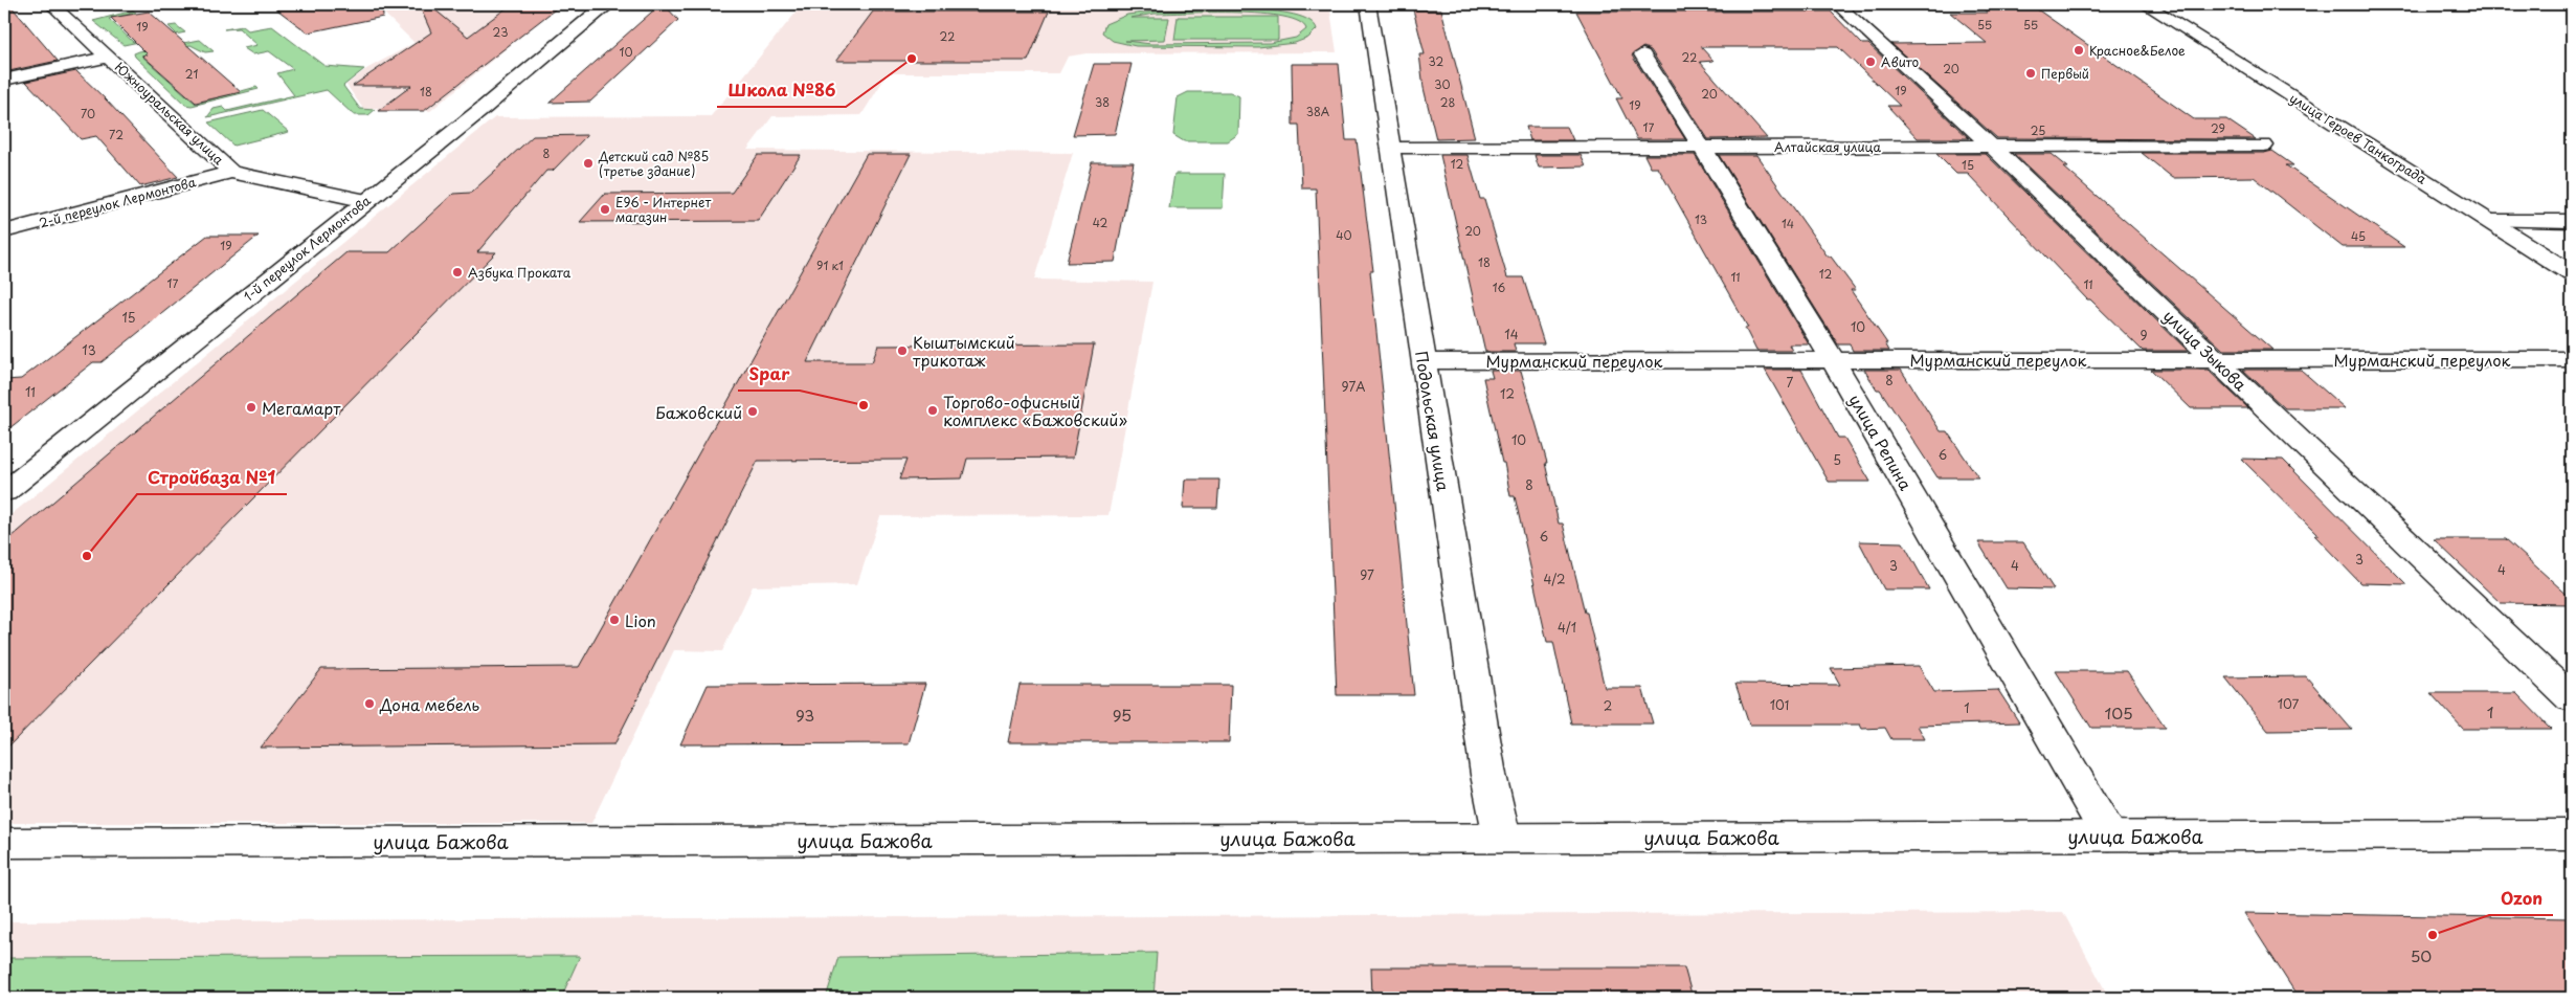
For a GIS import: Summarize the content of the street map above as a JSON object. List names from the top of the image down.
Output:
{
  "streets": {
    "street": [
      "Южноуральская улица",
      "улица Героев Танкограда",
      "Алтайская улица",
      "2-й переулок Лермонтова",
      "1-й переулок Лермонтова",
      "улица Зыкова",
      "Мурманский переулок",
      "Подольская улица",
      "улица Репина",
      "улица Бажова"
    ]
  },
  "crossings": [
    ["Южноуральская улица", "2-й переулок Лермонтова"],
    ["Южноуральская улица", "1-й переулок Лермонтова"],
    ["Алтайская улица", "улица Зыкова"],
    ["Алтайская улица", "Подольская улица"],
    ["Алтайская улица", "улица Репина"],
    ["улица Зыкова", "Мурманский переулок"],
    ["Мурманский переулок", "Подольская улица"],
    ["Мурманский переулок", "улица Репина"],
    ["Подольская улица", "улица Бажова"],
    ["улица Репина", "улица Бажова"]
  ],
  "places": [
    "Красное&Белое",
    "Школа №86",
    "Авито",
    "Первый",
    "Детский сад №85 (третье здание)",
    "Е96 - Интернет магазин",
    "Азбука Проката",
    "Кыштымский трикотаж",
    "Spar",
    "Мегамарт",
    "Торгово-офисный комплекс «Бажовский»",
    "Бажовский",
    "Стройбаза №1",
    "Lion",
    "Дона мебель",
    "Ozon"
  ],
  "house_numbers": [
    "55",
    "55",
    "19",
    "23",
    "22",
    "10",
    "22",
    "32",
    "20",
    "21",
    "30",
    "19",
    "18",
    "20",
    "38",
    "28",
    "19",
    "38А",
    "70",
    "17",
    "29",
    "25",
    "72",
    "8",
    "12",
    "15",
    "13",
    "42",
    "14",
    "20",
    "40",
    "45",
    "19",
    "18",
    "91 к1",
    "12",
    "11",
    "17",
    "11",
    "16",
    "15",
    "10",
    "14",
    "9",
    "13",
    "8",
    "7",
    "97А",
    "11",
    "12",
    "10",
    "6",
    "5",
    "8",
    "6",
    "3",
    "3",
    "4",
    "4",
    "97",
    "4/2",
    "4/1",
    "107",
    "101",
    "2",
    "1",
    "1",
    "105",
    "93",
    "95",
    "50"
  ]
}
